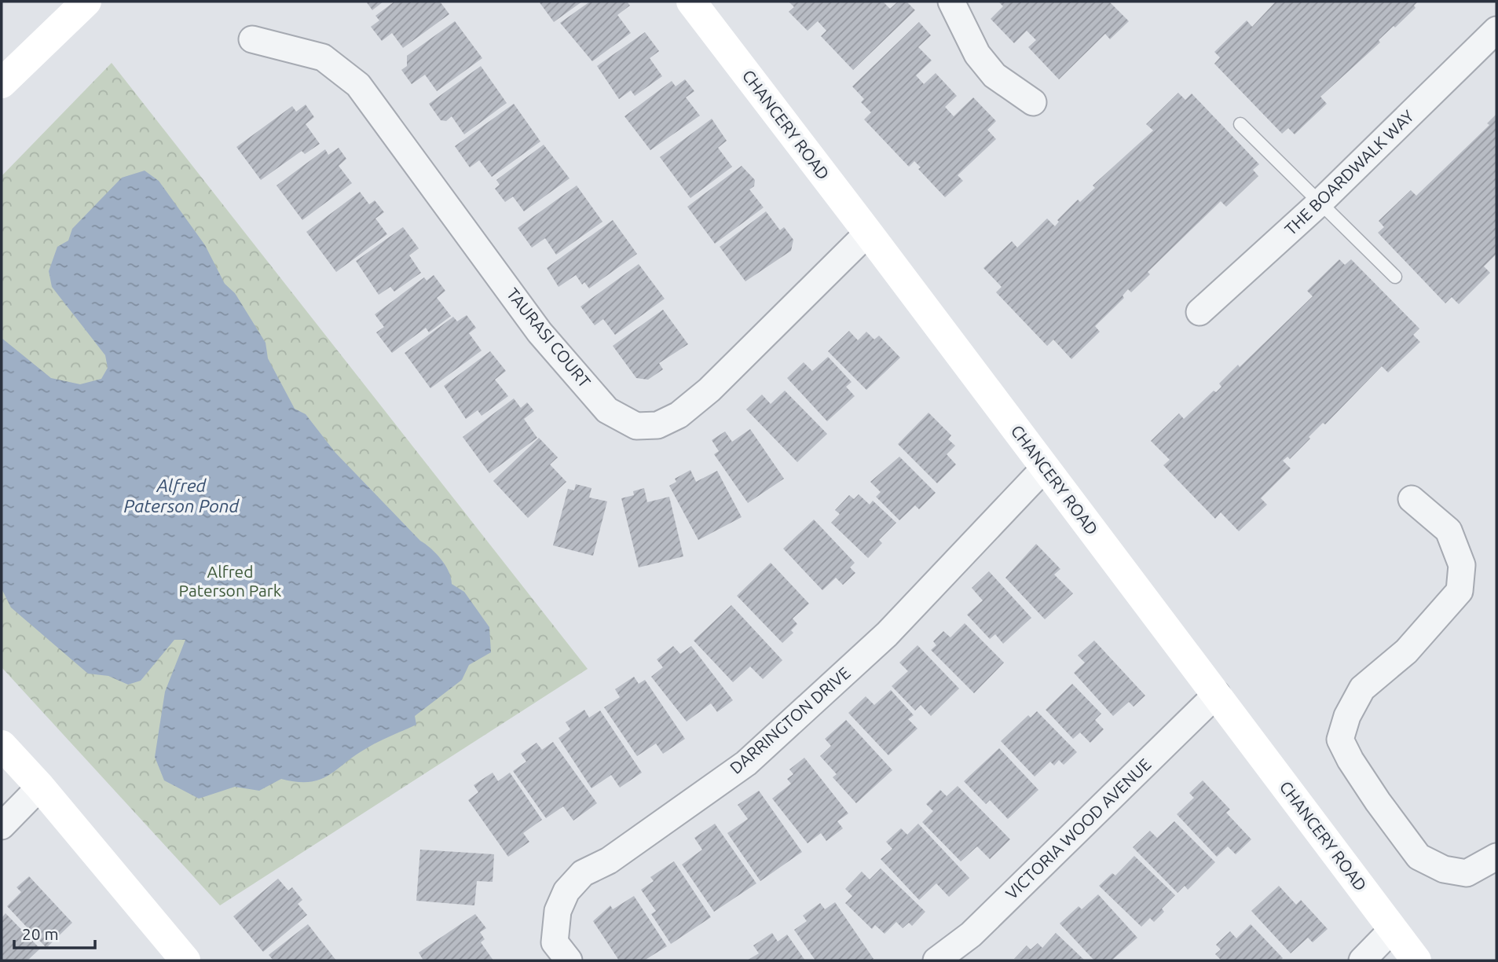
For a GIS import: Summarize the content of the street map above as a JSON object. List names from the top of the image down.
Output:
{
  "streets": {
    "street": [
      "CHANCERY ROAD",
      "THE BOARDWALK WAY",
      "TAURASI COURT",
      "DARRINGTON DRIVE",
      "VICTORIA WOOD AVENUE"
    ]
  },
  "crossings": [
    ["CHANCERY ROAD", "TAURASI COURT"],
    ["CHANCERY ROAD", "DARRINGTON DRIVE"],
    ["CHANCERY ROAD", "VICTORIA WOOD AVENUE"]
  ],
  "water": ["Alfred Paterson Pond"],
  "parks": ["Alfred Paterson Park"],
  "scale_bar": "20 m"
}
